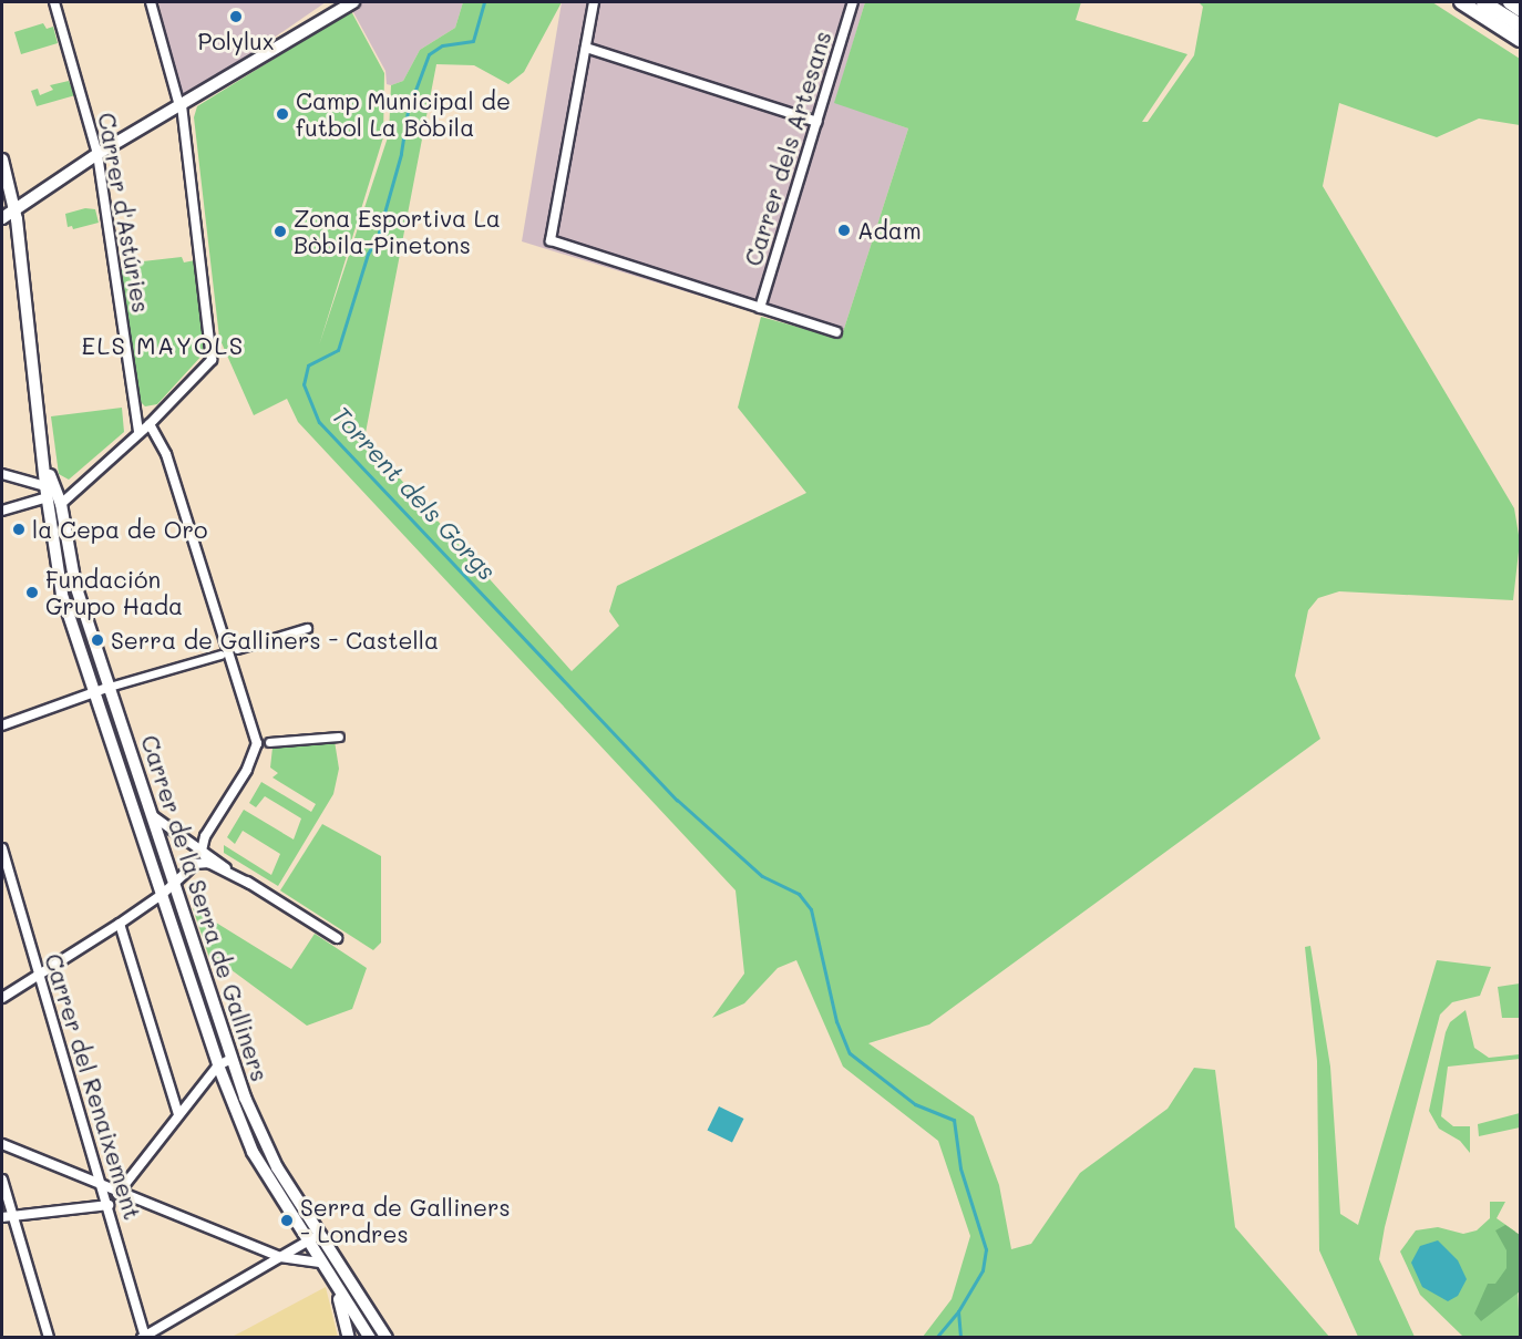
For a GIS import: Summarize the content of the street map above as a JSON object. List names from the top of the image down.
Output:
{
  "streets": {
    "street": [
      "Carrer dels Artesans",
      "Carrer d'Astúries",
      "Carrer de la Serra de Galliners",
      "Carrer del Renaixement"
    ]
  },
  "districts": ["ELS MAYOLS"],
  "water": ["Torrent dels Gorgs"],
  "places": [
    "Polylux",
    "Camp Municipal de futbol La Bòbila",
    "Adam",
    "Zona Esportiva La Bòbila-Pinetons",
    "la Cepa de Oro",
    "Fundación Grupo Hada",
    "Serra de Galliners - Castella",
    "Serra de Galliners - Londres"
  ]
}
